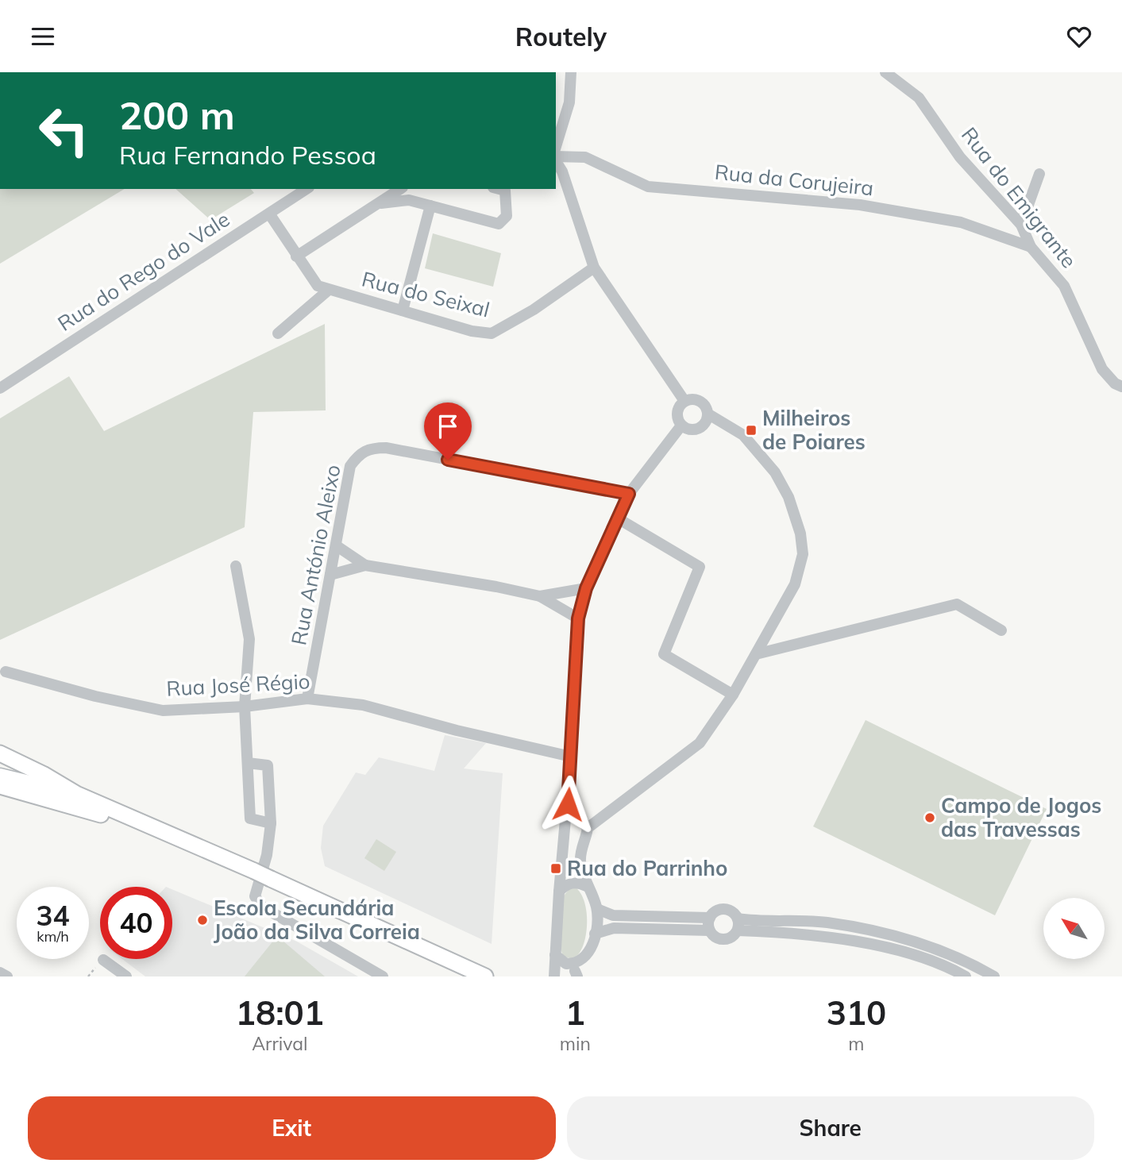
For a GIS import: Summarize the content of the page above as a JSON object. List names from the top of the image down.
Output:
{
  "streets": {
    "street": [
      "Rua da Corujeira",
      "Rua do Emigrante",
      "Rua do Rego do Vale",
      "Rua do Seixal",
      "Rua António Aleixo",
      "Rua José Régio"
    ]
  },
  "crossings": [
    ["Rua da Corujeira", "Rua do Emigrante"],
    ["Rua do Rego do Vale", "Rua do Seixal"],
    ["Rua António Aleixo", "Rua José Régio"]
  ],
  "places": {
    "transit": ["Milheiros de Poiares", "Rua do Parrinho"],
    "other": ["Campo de Jogos das Travessas", "Escola Secundária João da Silva Correia"]
  },
  "north": "top left",
  "page": {
    "header": "Routely",
    "turn": ["200 m", "Rua Fernando Pessoa"],
    "speed": "34 km/h",
    "limit": "40",
    "eta": [
      "18:01",
      "Arrival",
      "1",
      "min",
      "310",
      "m"
    ],
    "buttons": ["Exit", "Share"]
  }
}
